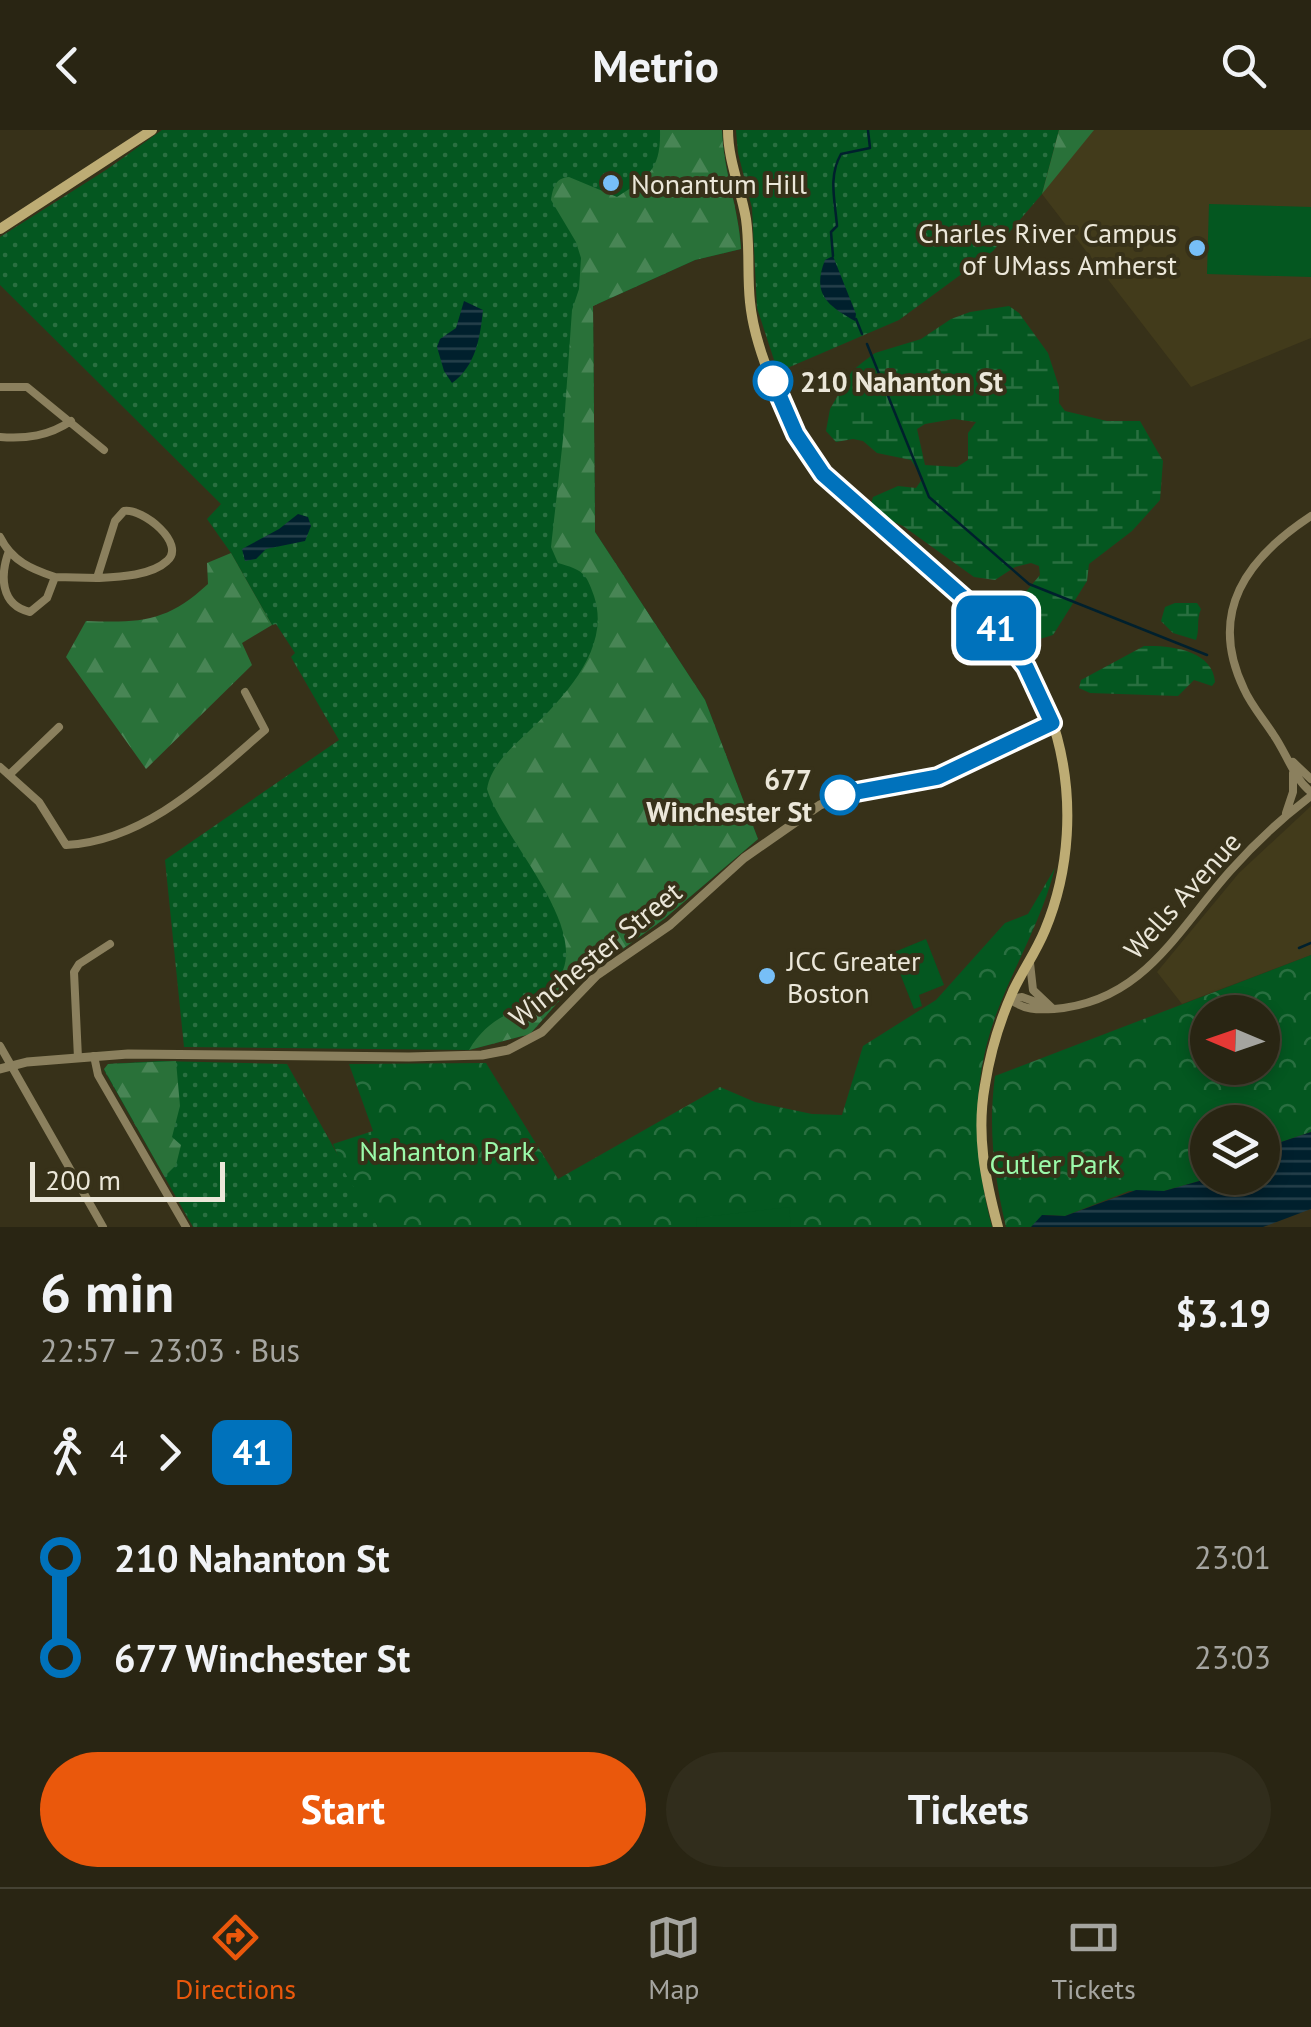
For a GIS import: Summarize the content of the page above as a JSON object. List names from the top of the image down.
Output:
{
  "streets": {
    "street": ["Wells Avenue", "Winchester Street"]
  },
  "parks": ["Nahanton Park", "Cutler Park"],
  "places": [
    "Nonantum Hill",
    "Charles River Campus of UMass Amherst",
    "210 Nahanton St",
    "677 Winchester St",
    "JCC Greater Boston"
  ],
  "lines": ["bus line 41"],
  "scale_bar": "200 m",
  "north": "left",
  "page": {
    "header": "Metrio",
    "on_map": "41",
    "scale": "200 m",
    "heading": ["6 min", "22:57 – 23:03 · Bus", "$3.19"],
    "legs": ["4", "41"],
    "list": [
      {
        "name": "210 Nahanton St",
        "value": "23:01"
      },
      {
        "name": "677 Winchester St",
        "value": "23:03"
      }
    ],
    "buttons": ["Start", "Tickets"],
    "tabs": ["Directions", "Map", "Tickets"]
  }
}
